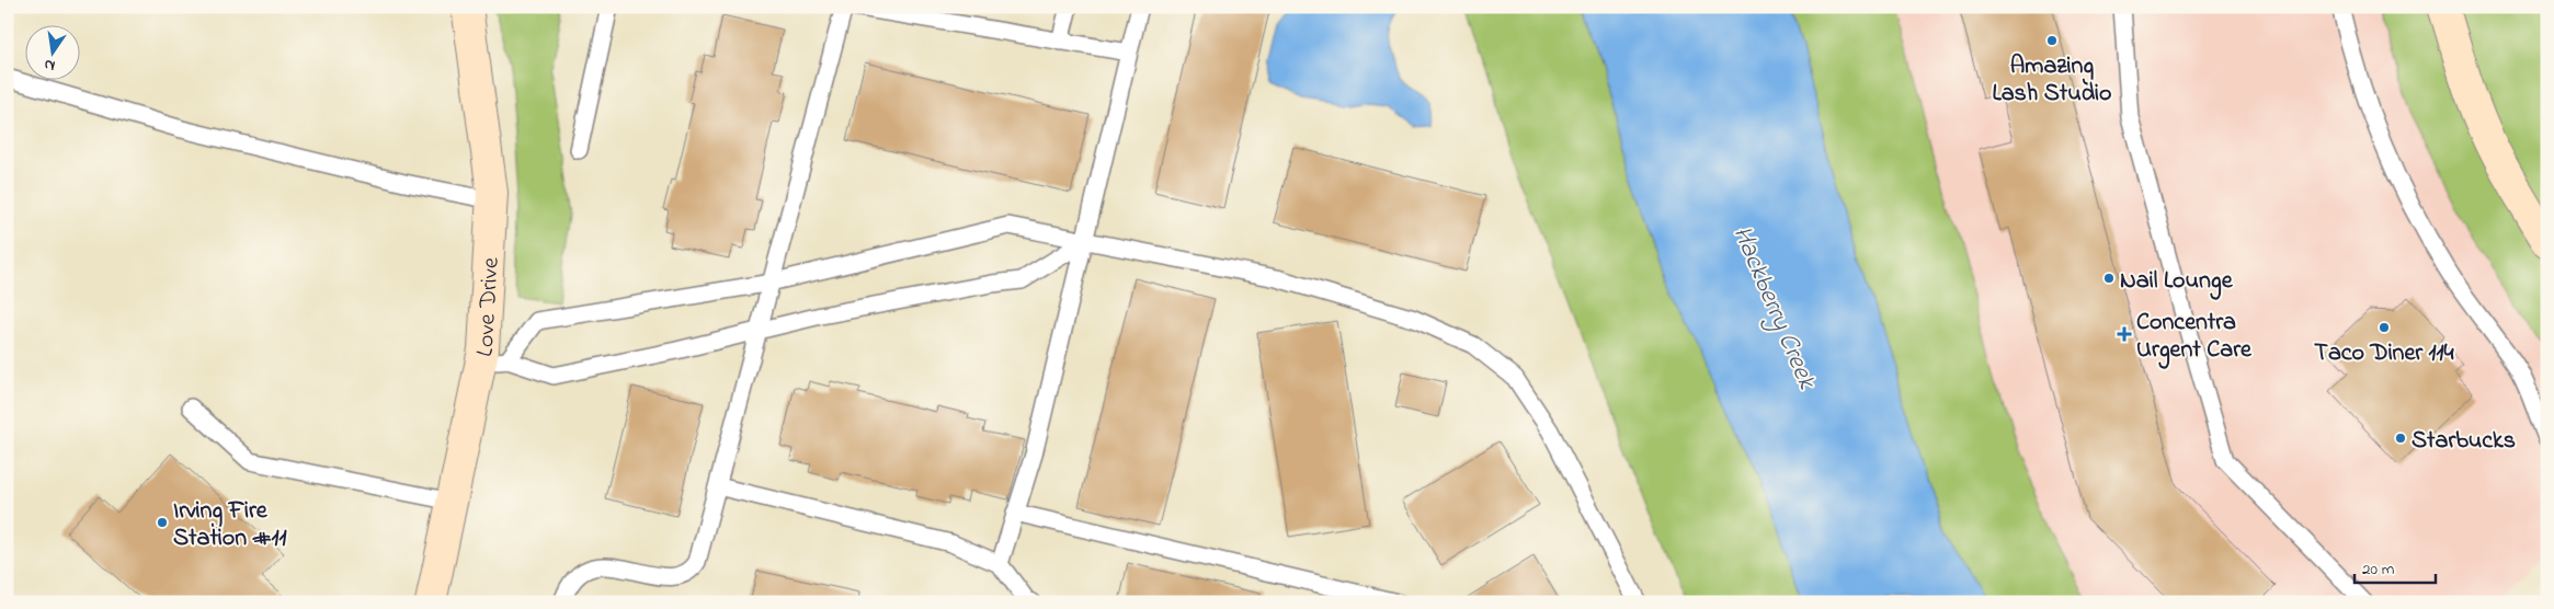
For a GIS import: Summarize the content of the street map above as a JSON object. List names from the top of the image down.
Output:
{
  "streets": {
    "street": ["Love Drive"]
  },
  "water": ["Hackberry Creek"],
  "places": {
    "other": [
      "Amazing Lash Studio",
      "Nail Lounge",
      "Taco Diner 114",
      "Starbucks",
      "Irving Fire Station #11"
    ],
    "health": ["Concentra Urgent Care"]
  },
  "scale_bar": "20 m",
  "north": "bottom"
}
